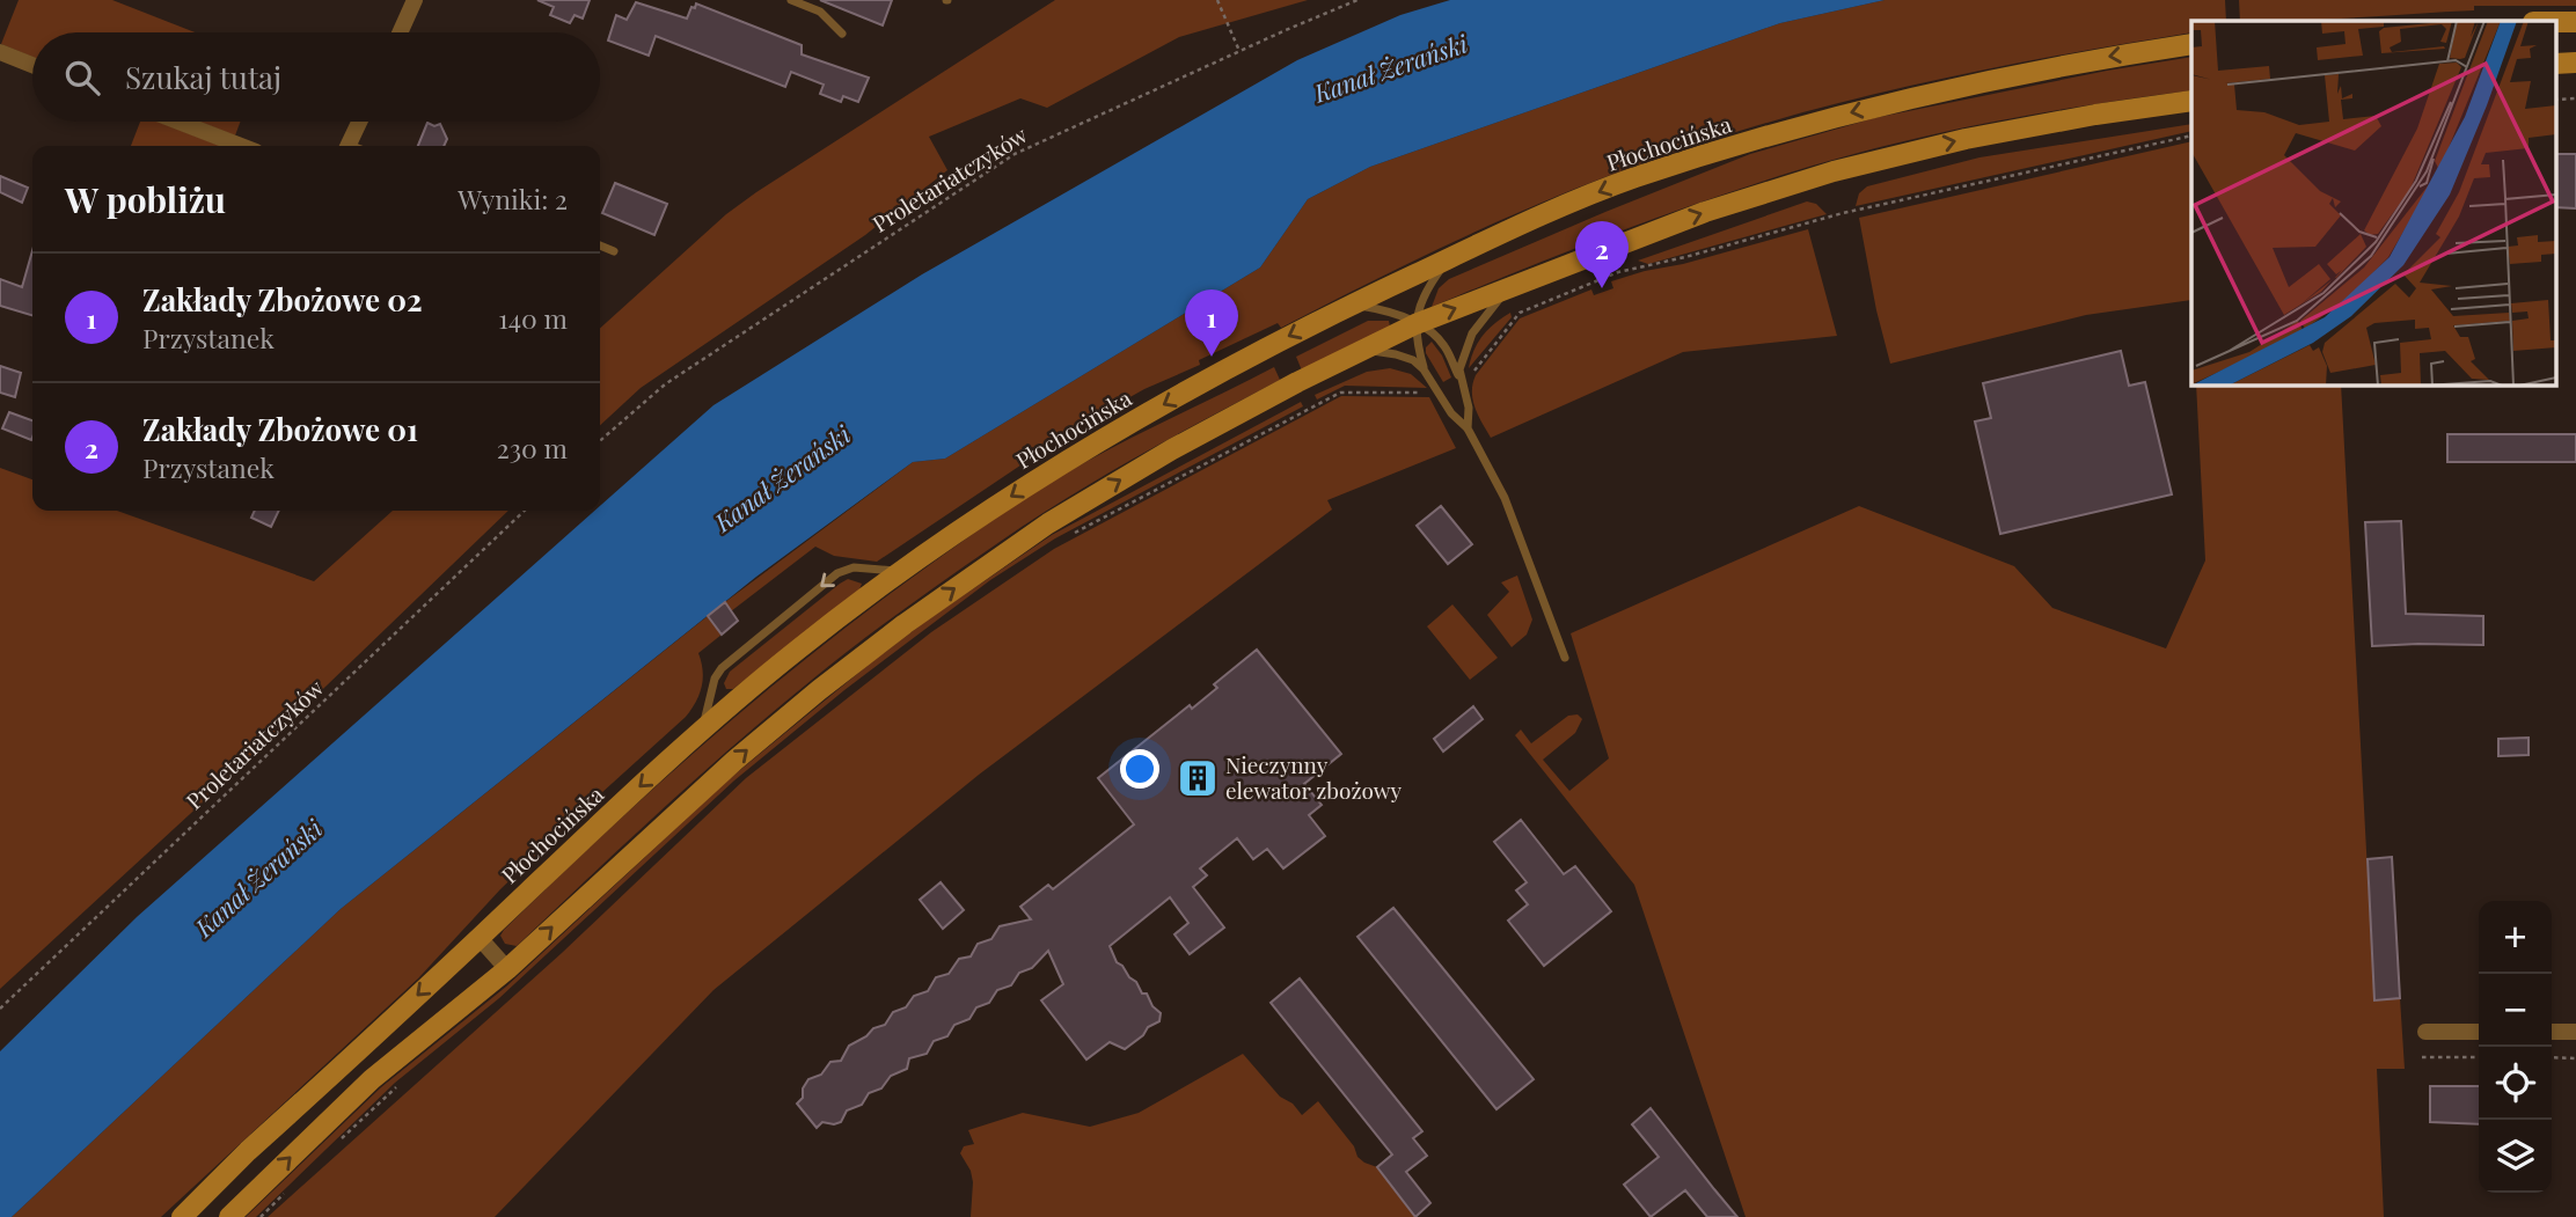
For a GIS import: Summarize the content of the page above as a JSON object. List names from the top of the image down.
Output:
{
  "streets": {
    "main road": ["Płochocińska"],
    "path": ["Proletariatczyków"]
  },
  "water": ["Kanał Żerański"],
  "places": {
    "building": ["Nieczynny elewator zbożowy"]
  },
  "page": {
    "search": "Szukaj tutaj",
    "heading": ["W pobliżu", "Wyniki: 2"],
    "pins": ["2", "1"],
    "list": [
      {
        "mark": "1",
        "name": "Zakłady Zbożowe 02",
        "note": "Przystanek",
        "value": "140 m"
      },
      {
        "mark": "2",
        "name": "Zakłady Zbożowe 01",
        "note": "Przystanek",
        "value": "230 m"
      }
    ],
    "map_buttons": ["+", "−"]
  }
}
